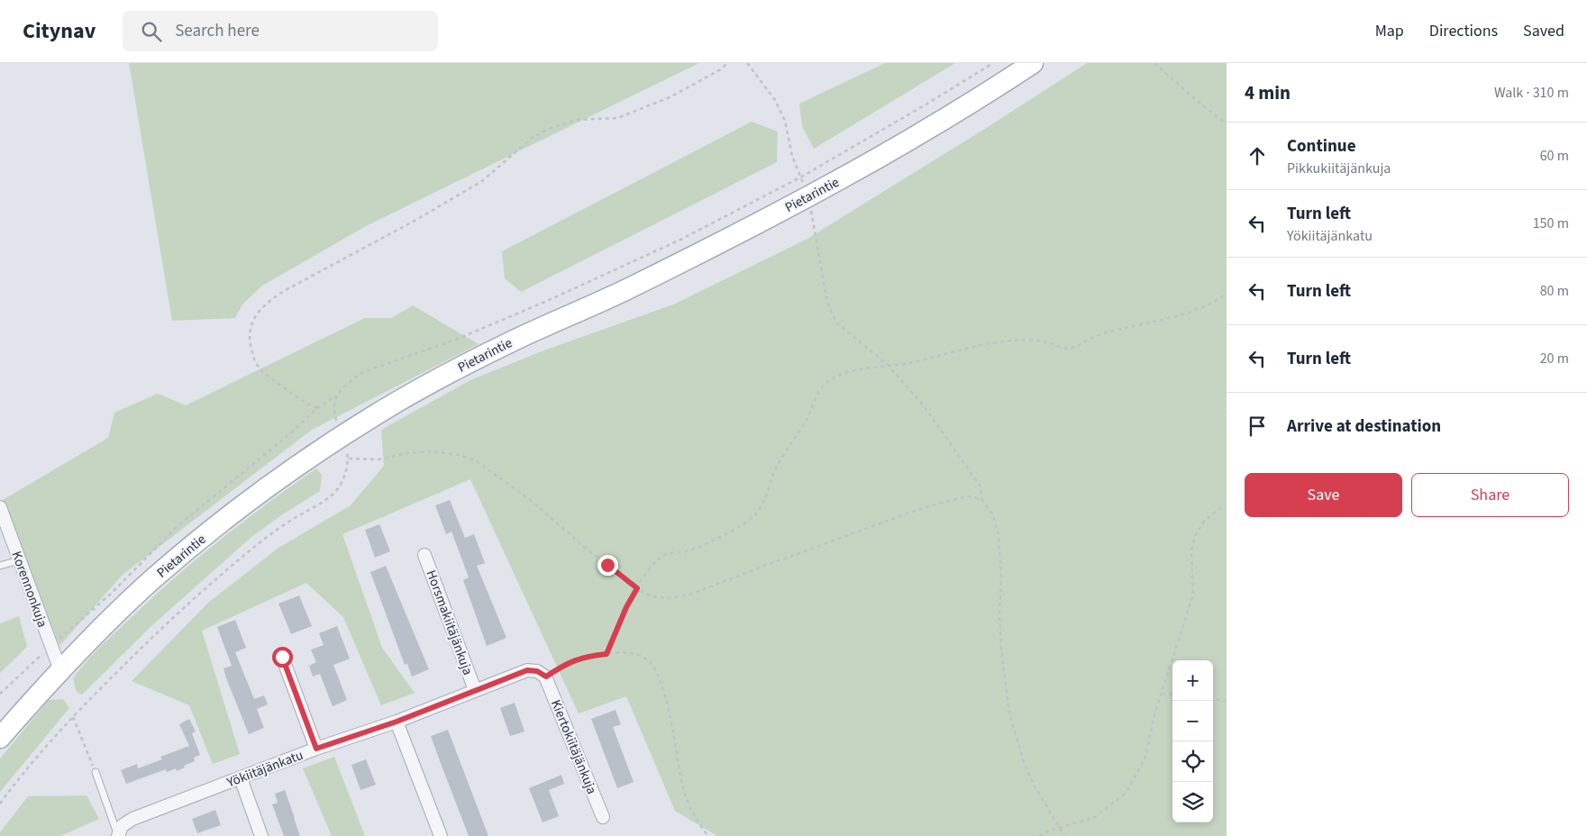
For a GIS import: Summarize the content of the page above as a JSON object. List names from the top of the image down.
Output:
{
  "streets": {
    "main road": ["Pietarintie"],
    "street": [
      "Korennonkuja",
      "Horsmakiitäjänkuja",
      "Kiertokiitäjänkuja",
      "Yökiitäjänkatu"
    ]
  },
  "crossings": [
    ["Pietarintie", "Korennonkuja"],
    ["Horsmakiitäjänkuja", "Yökiitäjänkatu"],
    ["Kiertokiitäjänkuja", "Yökiitäjänkatu"]
  ],
  "page": {
    "header": "Citynav",
    "search": "Search here",
    "nav": ["Map", "Directions", "Saved"],
    "heading": ["4 min", "Walk · 310 m"],
    "list": [
      ["Continue", "Pikkukiitäjänkuja", "60 m"],
      ["Turn left", "Yökiitäjänkatu", "150 m"],
      ["Turn left", "80 m"],
      ["Turn left", "20 m"],
      "Arrive at destination"
    ],
    "buttons": ["Save", "Share"],
    "map_buttons": ["+", "−"]
  }
}
